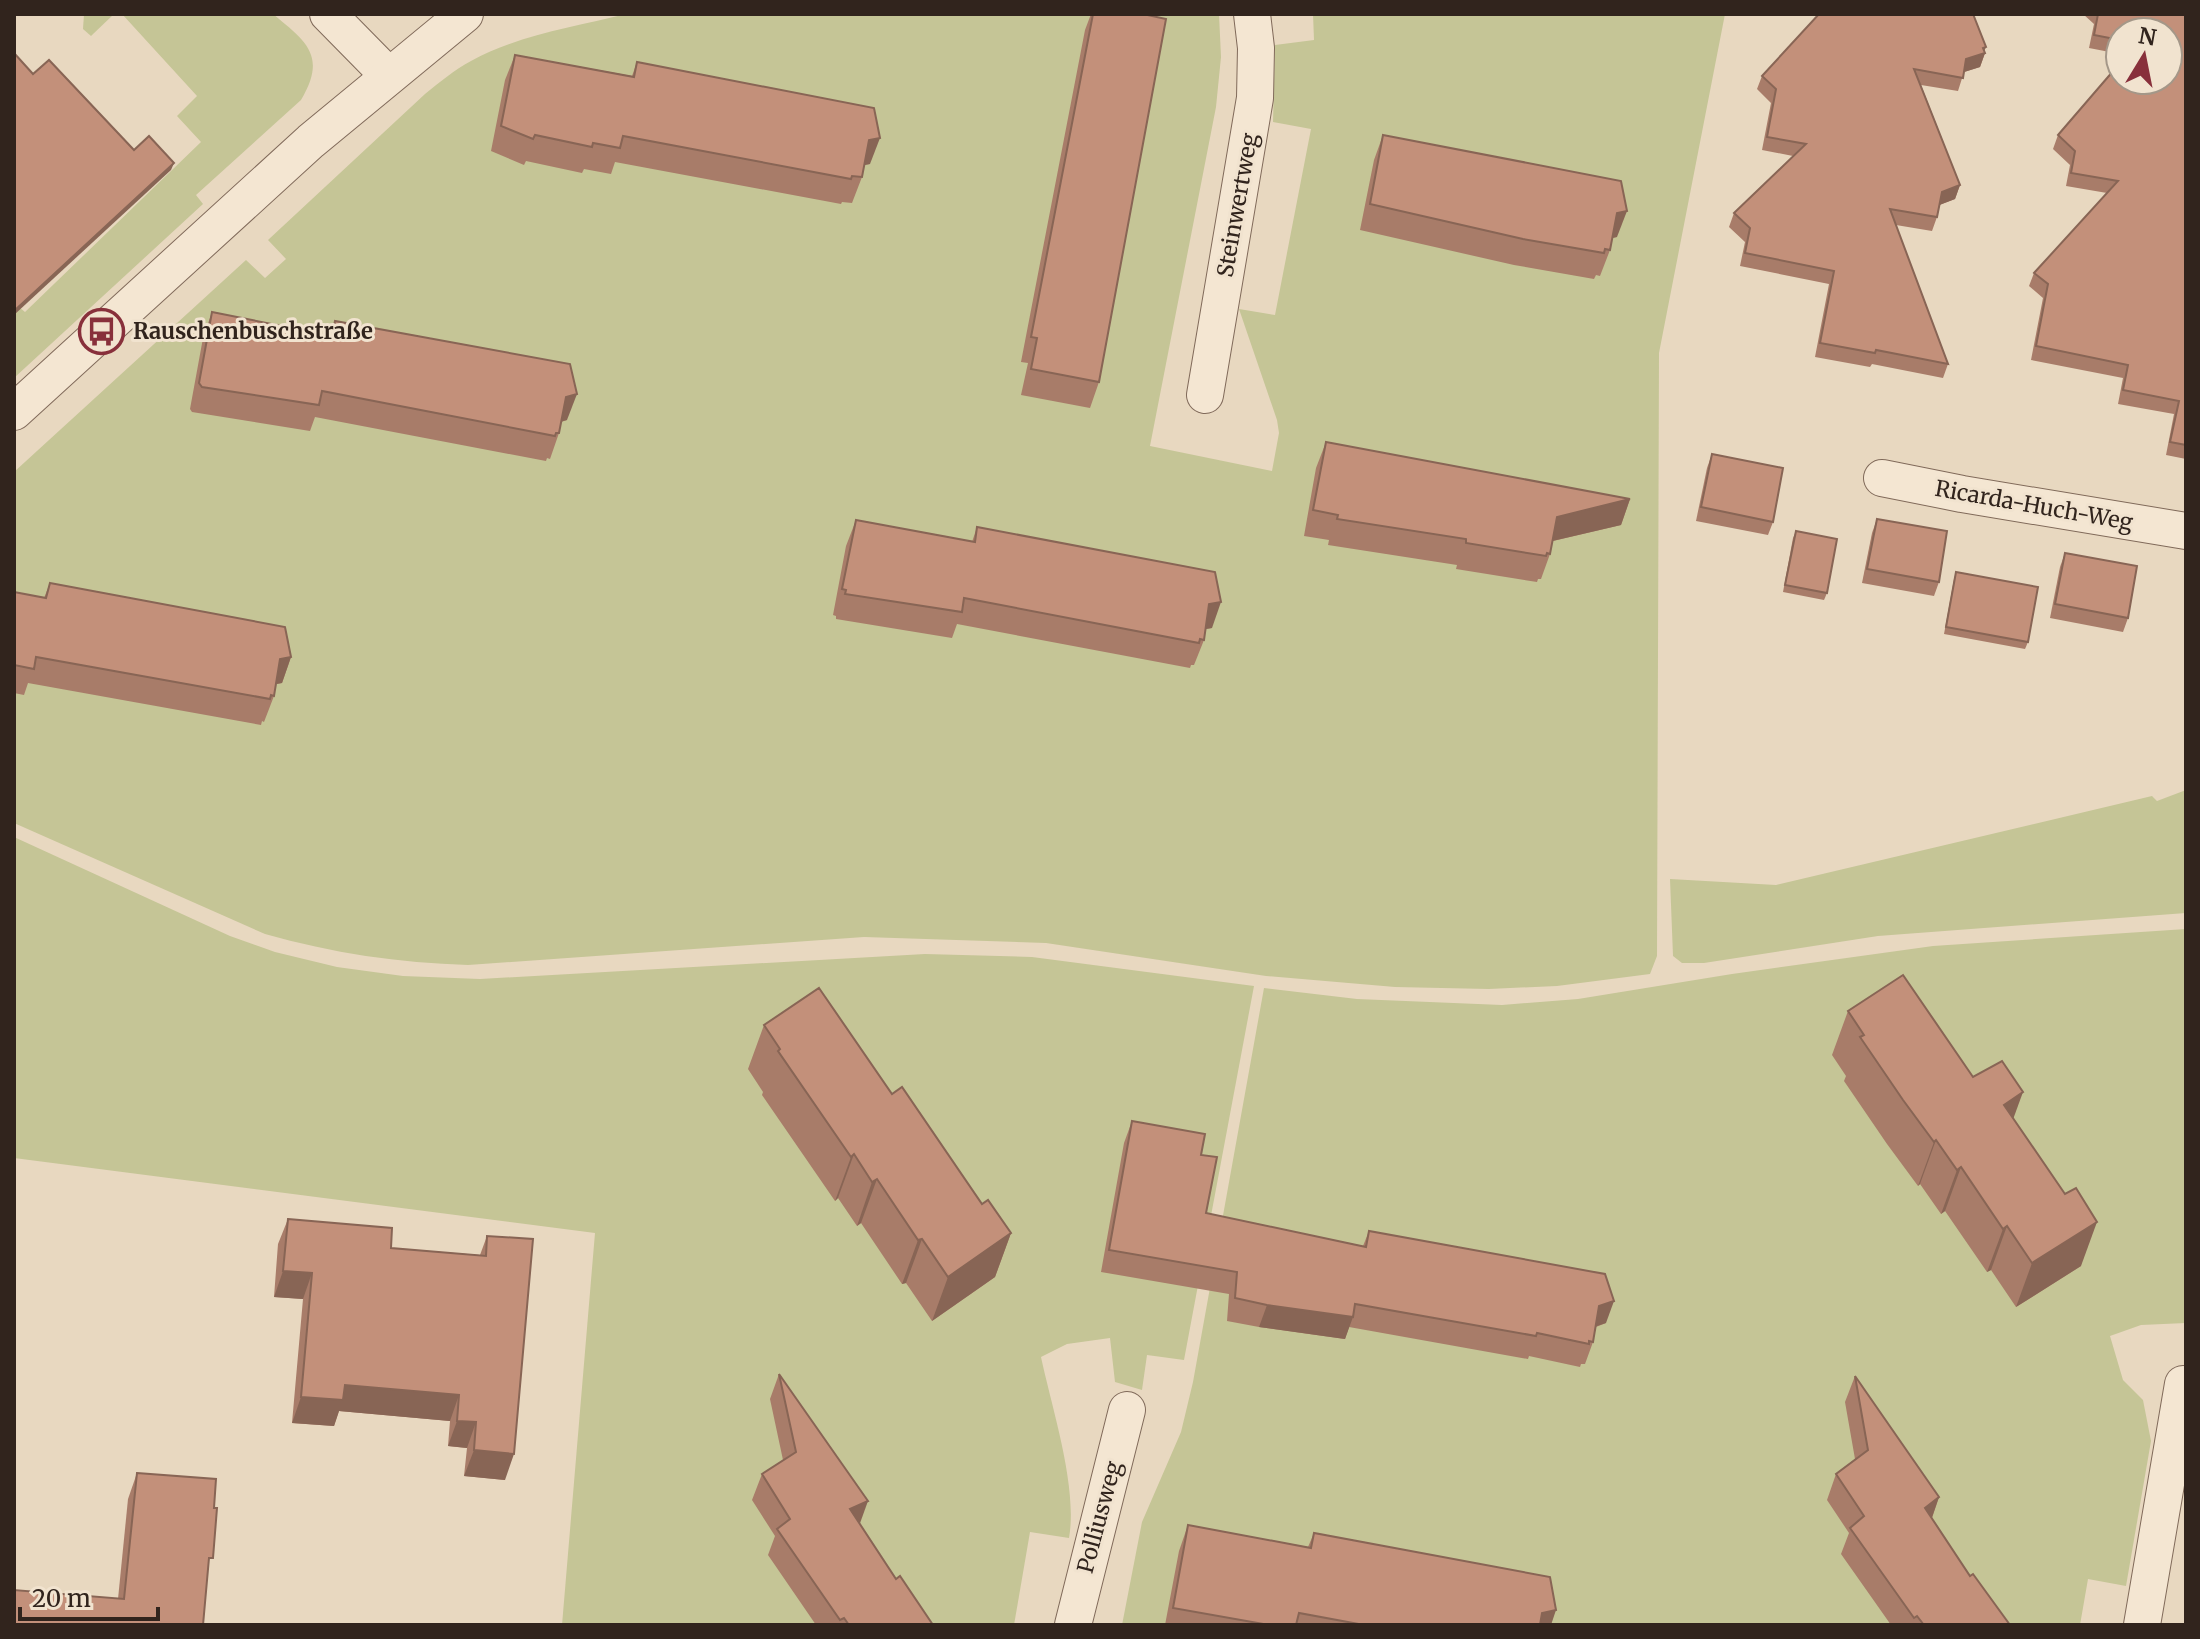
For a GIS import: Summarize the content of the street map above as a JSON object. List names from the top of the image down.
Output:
{
  "streets": {
    "street": ["Steinwertweg", "Ricarda-Huch-Weg", "Polliusweg"]
  },
  "places": {
    "bus stop": ["Rauschenbuschstraße"]
  },
  "scale_bar": "20 m",
  "north": "top"
}
